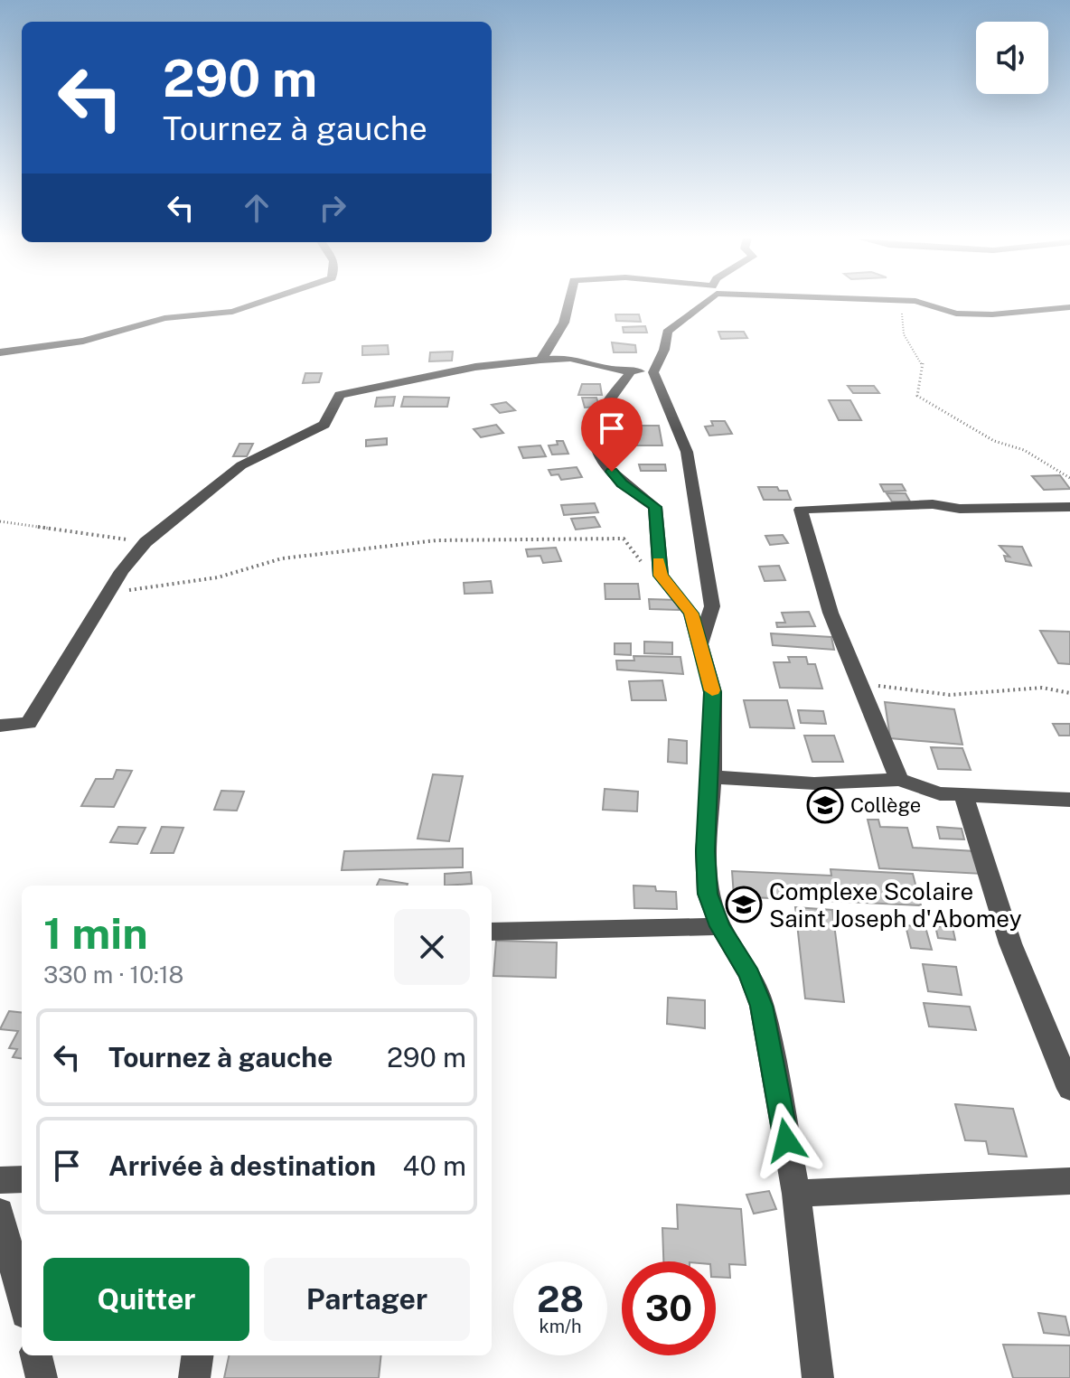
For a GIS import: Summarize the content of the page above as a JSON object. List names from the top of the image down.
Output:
{
  "places": {
    "school or university": ["Collège", "Complexe Scolaire Saint Joseph d'Abomey"]
  },
  "page": {
    "turn": ["290 m", "Tournez à gauche"],
    "heading": ["1 min", "330 m · 10:18"],
    "list": [
      {
        "name": "Tournez à gauche",
        "value": "290 m"
      },
      {
        "name": "Arrivée à destination",
        "value": "40 m"
      }
    ],
    "buttons": ["Quitter", "Partager"],
    "speed": "28 km/h",
    "limit": "30"
  }
}
